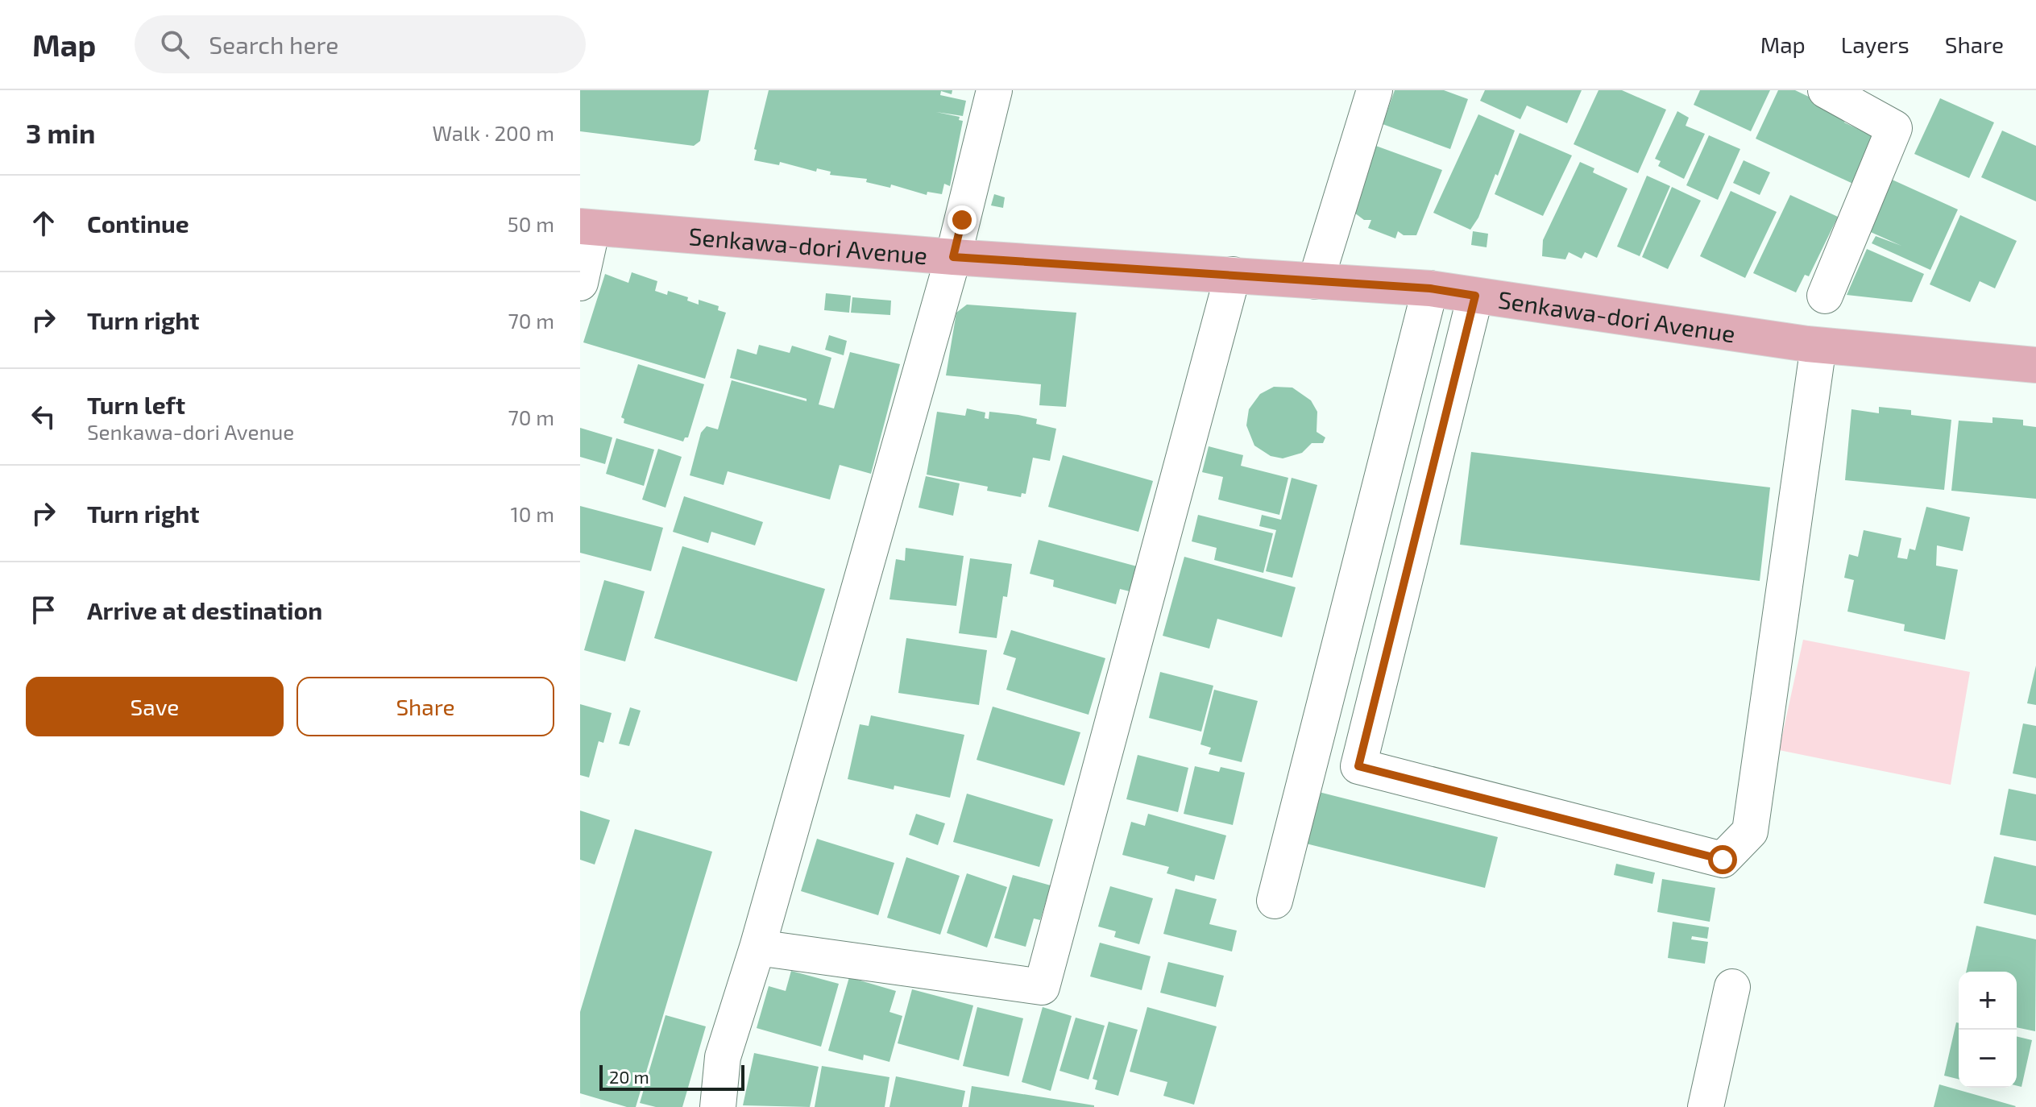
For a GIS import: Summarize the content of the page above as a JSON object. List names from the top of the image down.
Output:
{
  "streets": {
    "main road": ["Senkawa-dori Avenue"]
  },
  "scale_bar": "20 m",
  "page": {
    "header": "Map",
    "search": "Search here",
    "nav": ["Map", "Layers", "Share"],
    "heading": ["3 min", "Walk · 200 m"],
    "list": [
      ["Continue", "50 m"],
      ["Turn right", "70 m"],
      ["Turn left", "Senkawa-dori Avenue", "70 m"],
      ["Turn right", "10 m"],
      "Arrive at destination"
    ],
    "buttons": ["Save", "Share"],
    "map_buttons": ["+", "−"],
    "scale": "20 m"
  }
}
